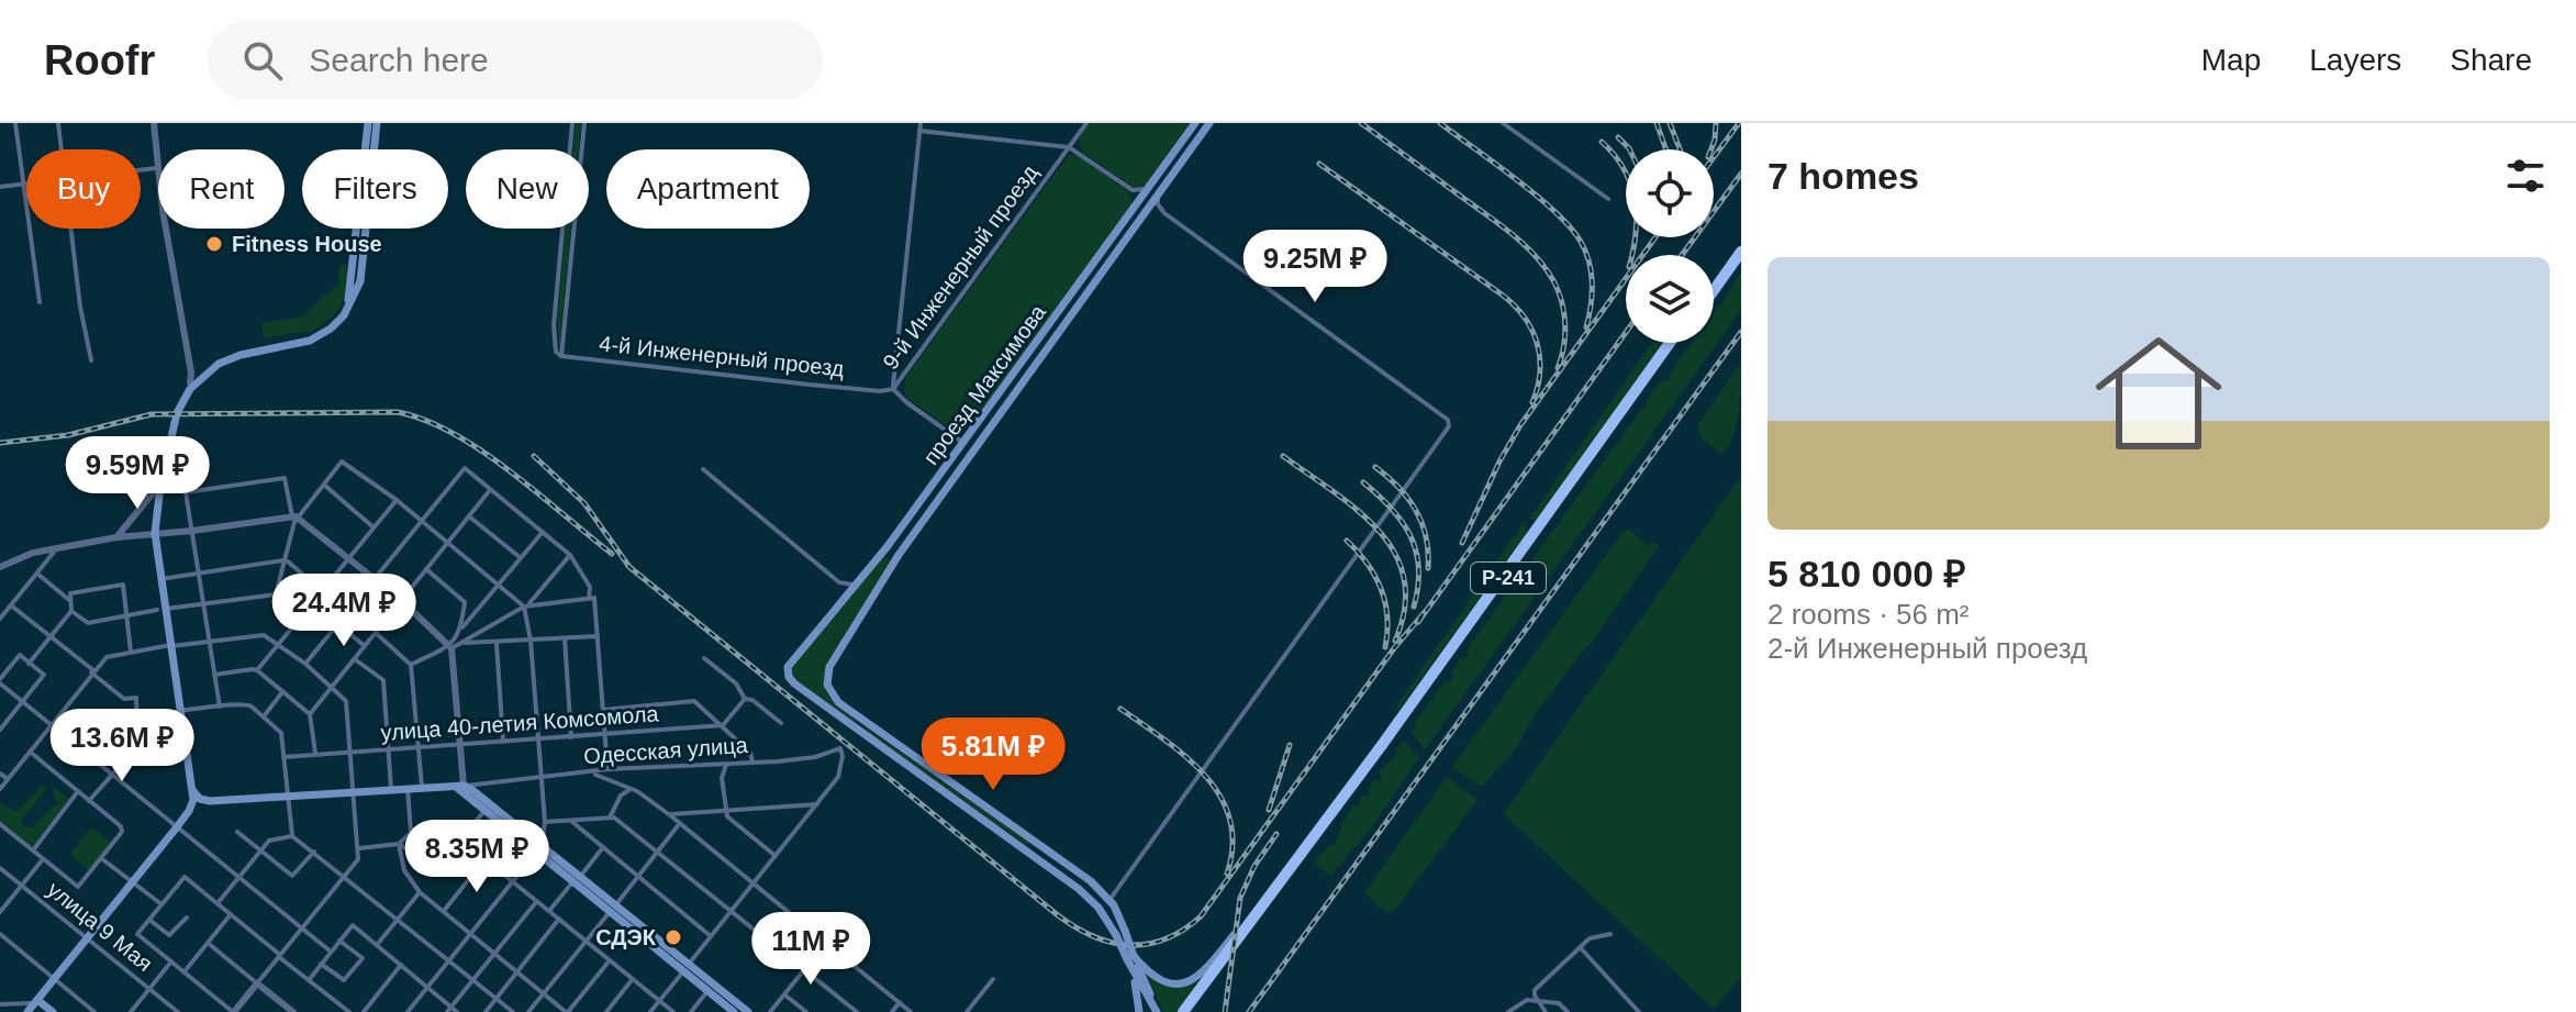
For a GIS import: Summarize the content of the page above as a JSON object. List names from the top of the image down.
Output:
{
  "streets": {
    "highway": ["Р-241"],
    "main road": ["проезд Максимова", "Одесская улица"],
    "street": [
      "9-й Инженерный проезд",
      "4-й Инженерный проезд",
      "улица 40-летия Комсомола",
      "улица 9 Мая"
    ]
  },
  "crossings": [
    ["9-й Инженерный проезд", "4-й Инженерный проезд"]
  ],
  "places": ["Fitness House", "СДЭК"],
  "page": {
    "header": "Roofr",
    "search": "Search here",
    "nav": ["Map", "Layers", "Share"],
    "heading": "7 homes",
    "chip": [
      "Buy",
      "Rent",
      "Filters",
      "New",
      "Apartment"
    ],
    "list": [
      {
        "name": "5 810 000 ₽",
        "note": "2 rooms · 56 m² · 2-й Инженерный проезд"
      }
    ],
    "price": [
      "9.25M ₽",
      "9.59M ₽",
      "24.4M ₽",
      "13.6M ₽",
      "5.81M ₽",
      "8.35M ₽",
      "11M ₽"
    ]
  }
}
